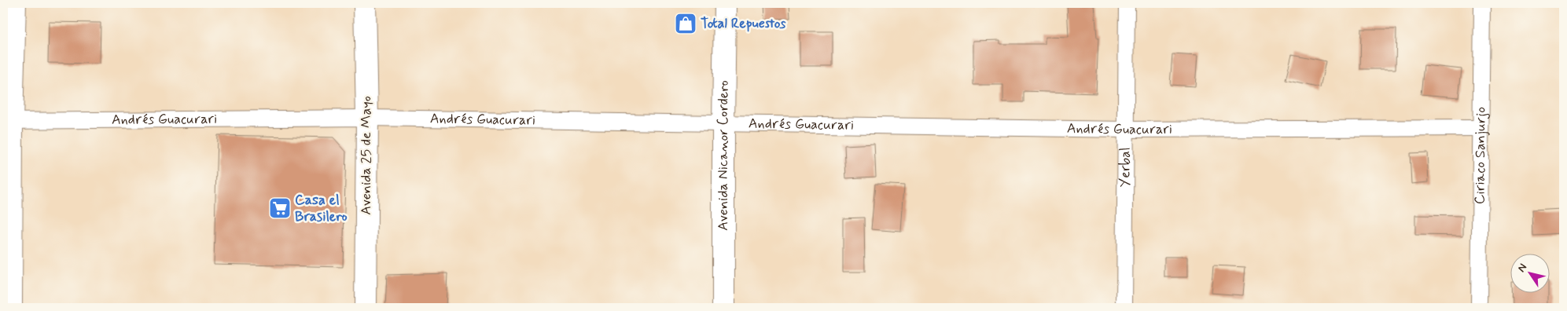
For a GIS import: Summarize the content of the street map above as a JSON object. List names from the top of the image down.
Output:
{
  "streets": {
    "main road": ["Avenida 25 de Mayo", "Avenida Nicanor Cordero"],
    "street": ["Andrés Guacurari", "Ciriaco Sanjurjo", "Yerbal"]
  },
  "crossings": [
    ["Andrés Guacurari", "Avenida 25 de Mayo"],
    ["Andrés Guacurari", "Avenida Nicanor Cordero"],
    ["Andrés Guacurari", "Ciriaco Sanjurjo"],
    ["Andrés Guacurari", "Yerbal"]
  ],
  "places": {
    "shop": ["Total Repuestos"],
    "supermarket": ["Casa el Brasilero"]
  },
  "north": "top left"
}
